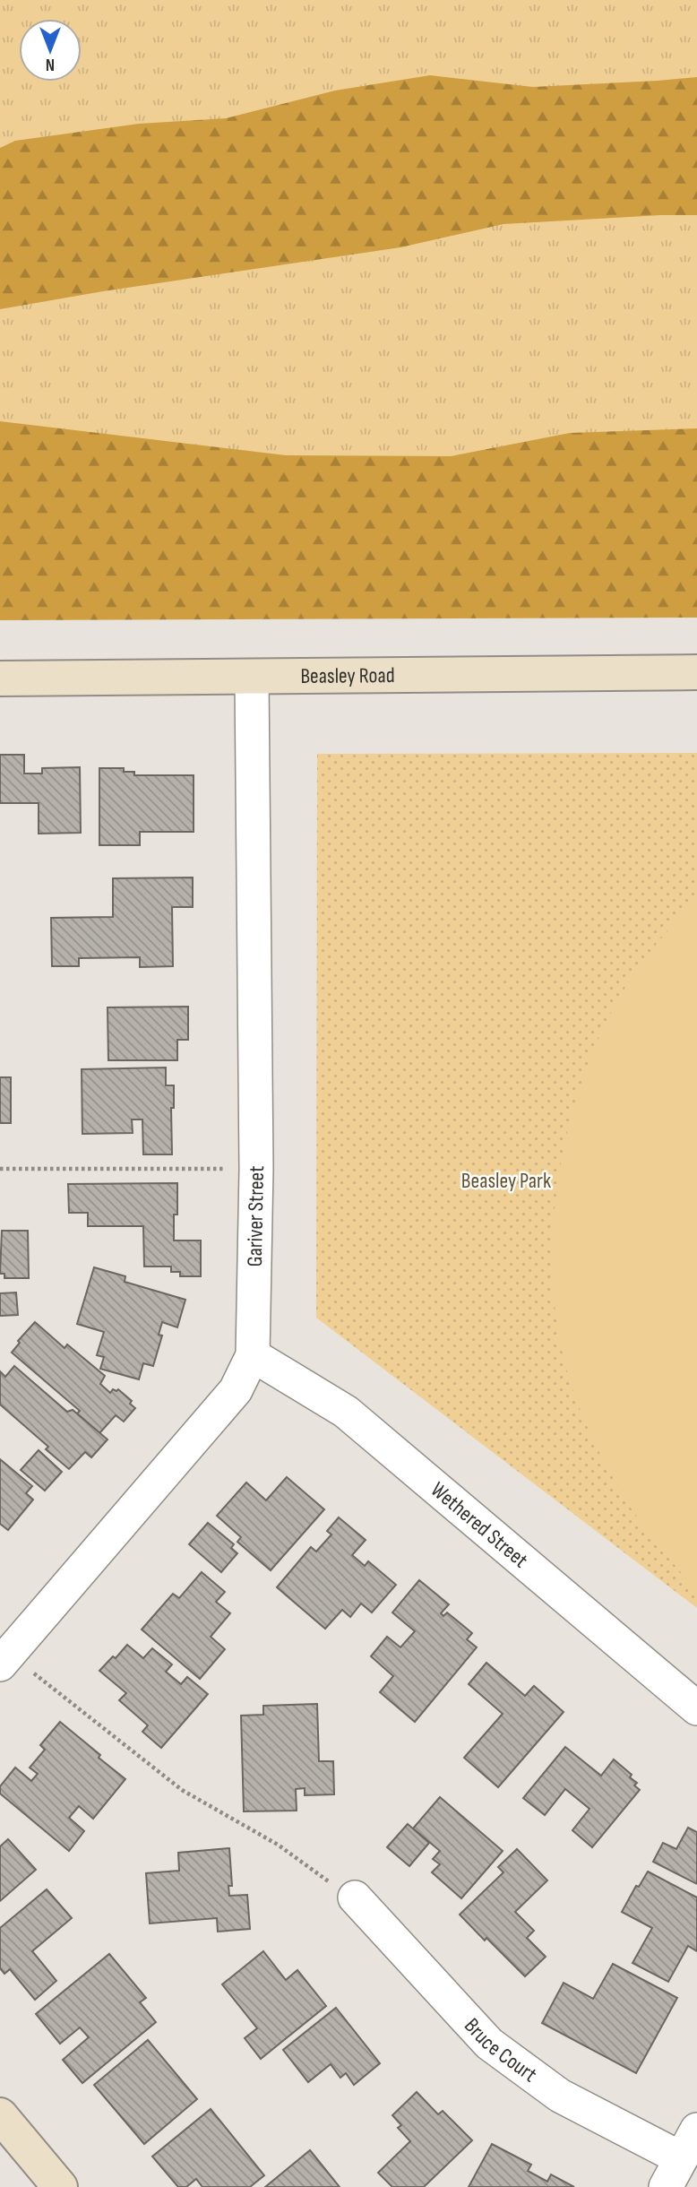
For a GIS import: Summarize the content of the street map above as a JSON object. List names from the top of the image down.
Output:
{
  "streets": {
    "main road": ["Beasley Road"],
    "street": ["Gariver Street", "Wethered Street", "Bruce Court"]
  },
  "crossings": [
    ["Beasley Road", "Gariver Street"],
    ["Gariver Street", "Wethered Street"]
  ],
  "parks": ["Beasley Park"],
  "north": "bottom"
}
